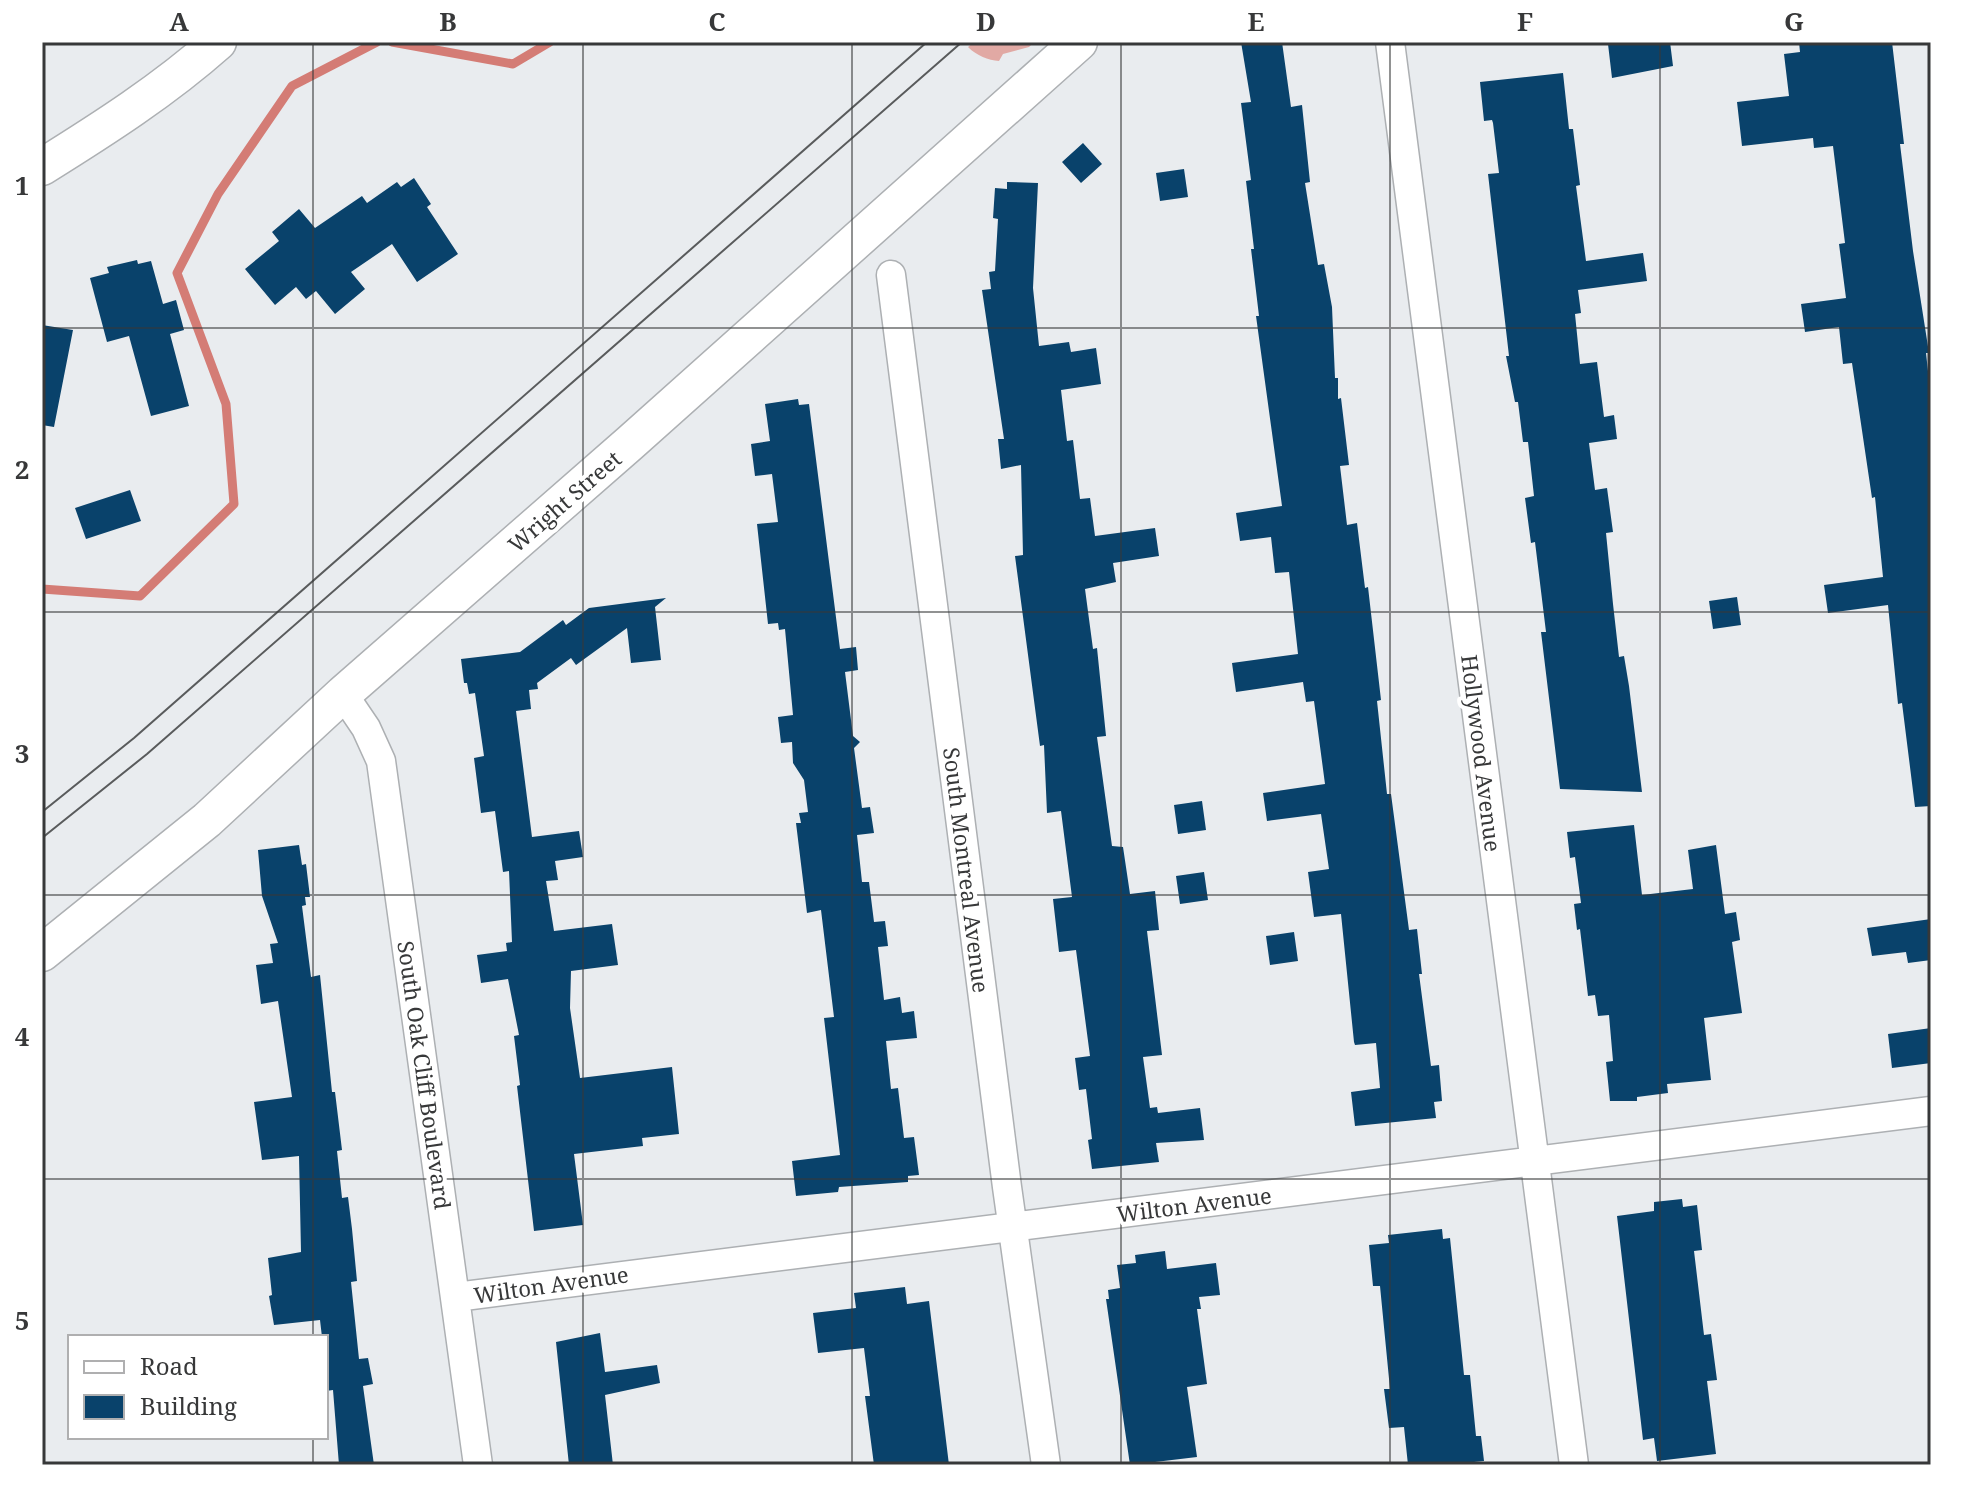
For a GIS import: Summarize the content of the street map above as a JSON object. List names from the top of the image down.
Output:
{
  "streets": {
    "street": [
      "Wright Street",
      "Hollywood Avenue",
      "South Montreal Avenue",
      "South Oak Cliff Boulevard",
      "Wilton Avenue"
    ]
  },
  "crossings": [
    ["Wright Street", "South Oak Cliff Boulevard"],
    ["Hollywood Avenue", "Wilton Avenue"],
    ["South Montreal Avenue", "Wilton Avenue"],
    ["South Oak Cliff Boulevard", "Wilton Avenue"]
  ],
  "legend": ["Road", "Building"],
  "grid": {
    "columns": [
      "A",
      "B",
      "C",
      "D",
      "E",
      "F",
      "G"
    ],
    "rows": [
      "1",
      "2",
      "3",
      "4",
      "5"
    ]
  }
}
